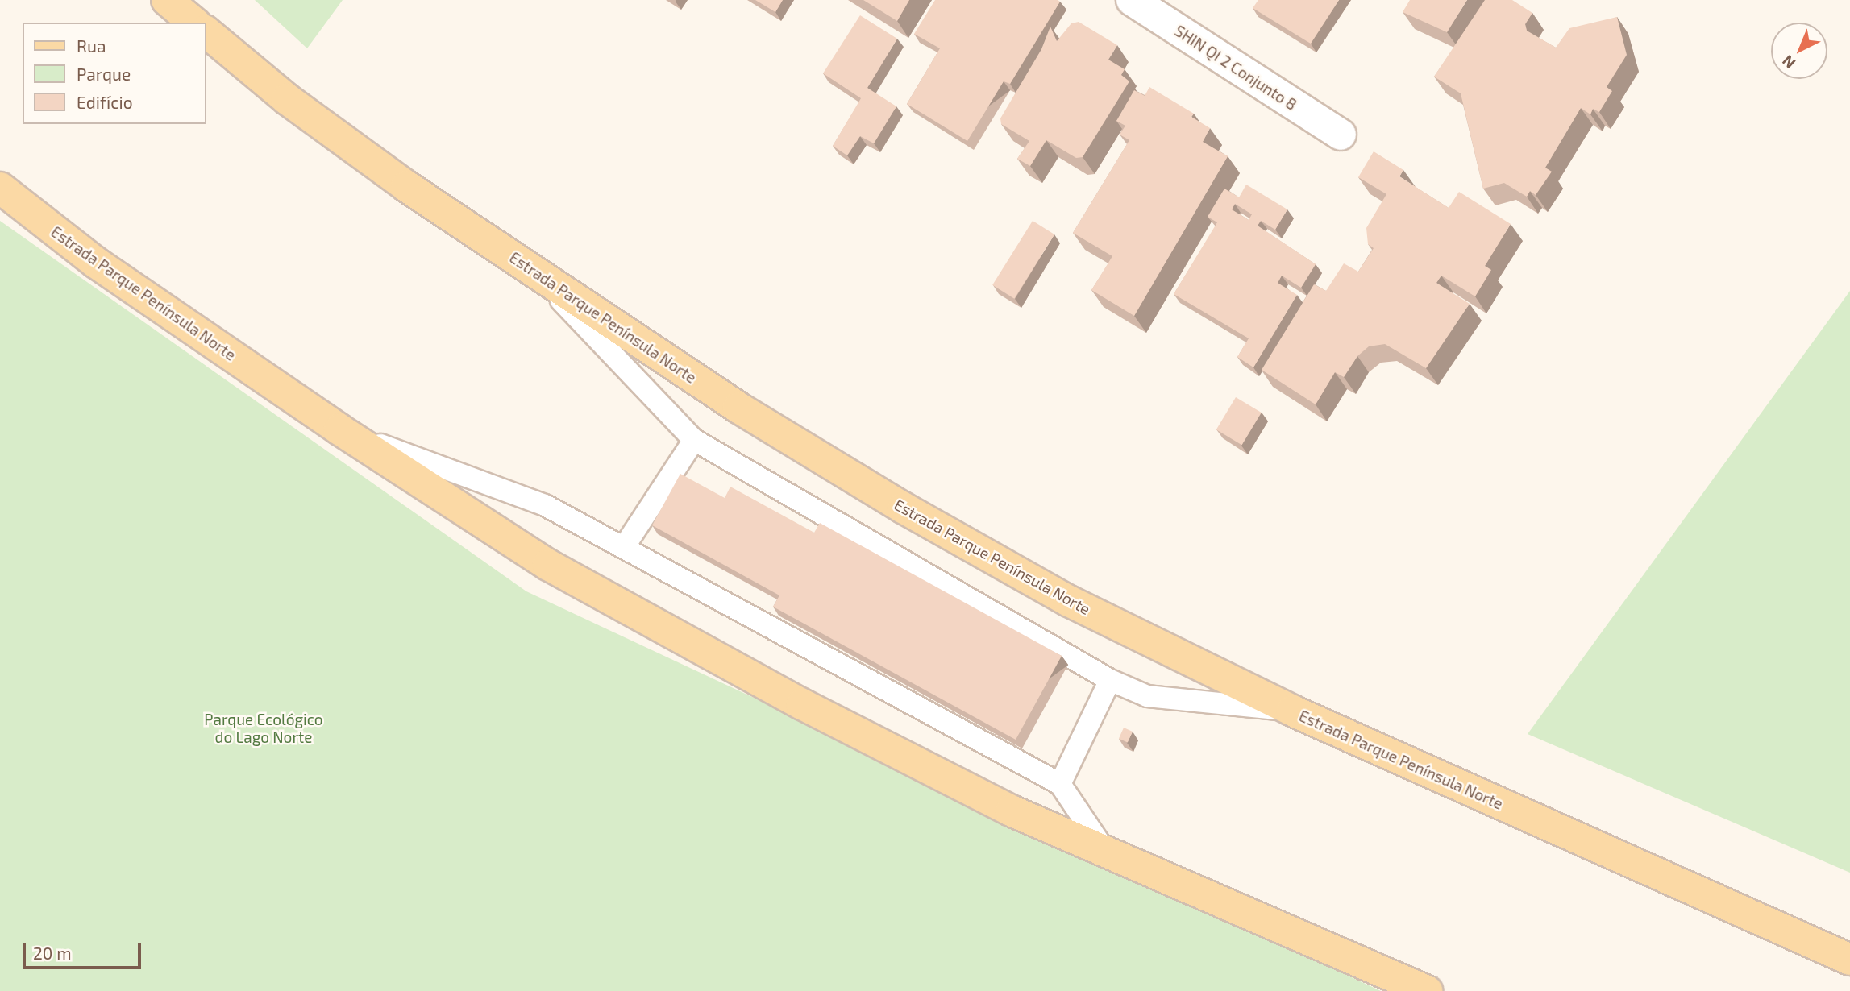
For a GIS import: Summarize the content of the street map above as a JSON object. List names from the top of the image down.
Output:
{
  "streets": {
    "main road": ["Estrada Parque Península Norte"],
    "street": ["SHIN QI 2 Conjunto 8"]
  },
  "parks": ["Parque Ecológico do Lago Norte"],
  "legend": ["Rua", "Parque", "Edifício"],
  "scale_bar": "20 m",
  "north": "bottom left"
}
